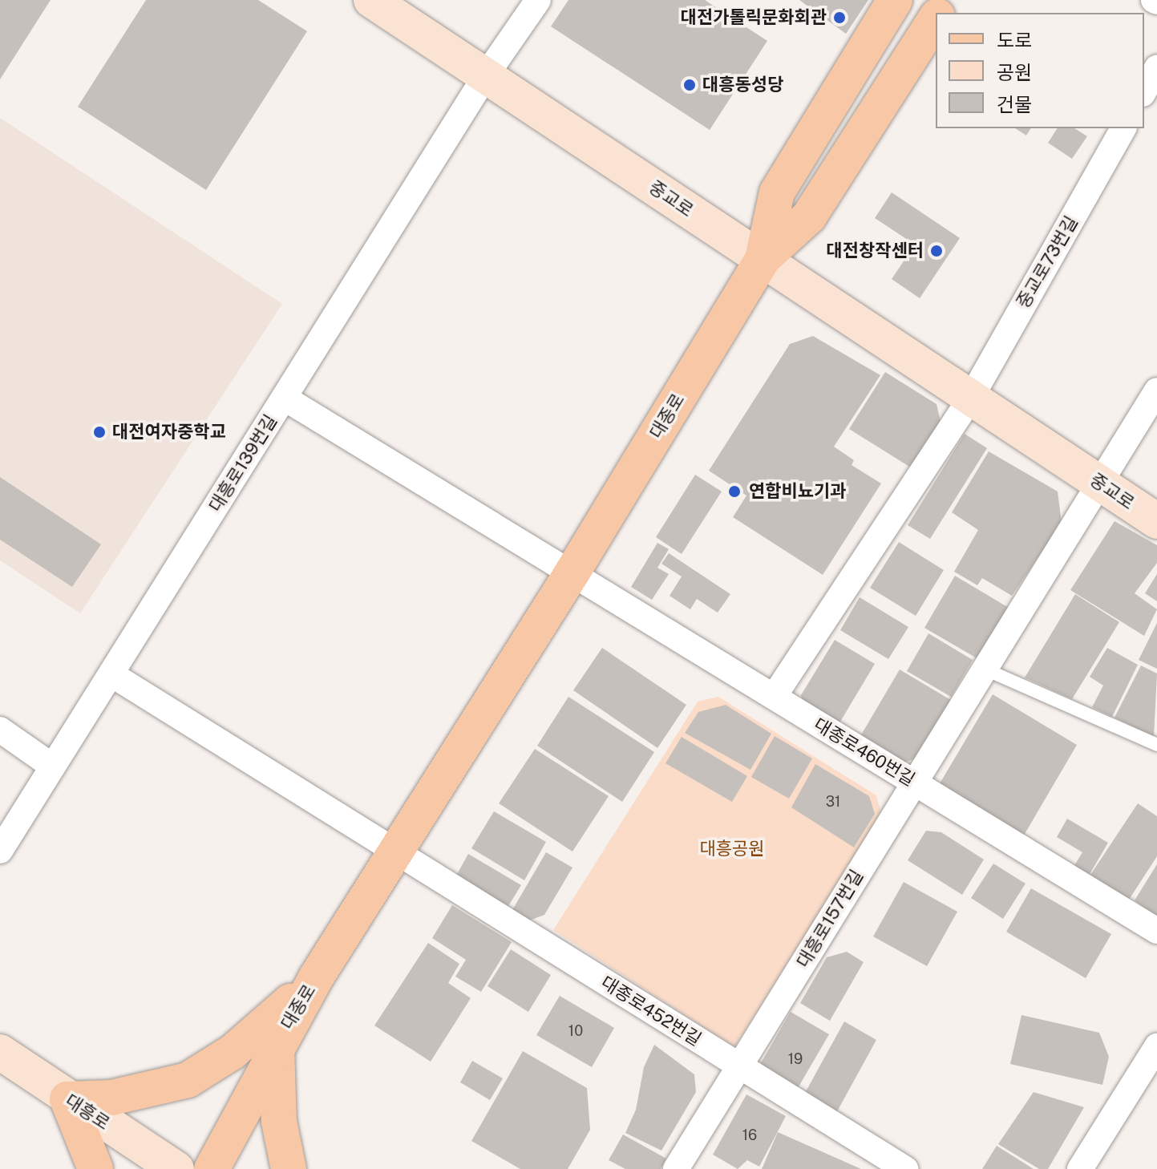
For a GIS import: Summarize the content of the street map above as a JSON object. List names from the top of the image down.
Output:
{
  "streets": {
    "main road": ["중교로", "대종로", "대흥로"],
    "street": [
      "중교로73번길",
      "대흥로139번길",
      "대종로460번길",
      "대흥로157번길",
      "대종로452번길"
    ]
  },
  "crossings": [
    ["중교로", "중교로73번길"],
    ["중교로", "대종로"],
    ["중교로", "대흥로139번길"],
    ["중교로", "대흥로157번길"],
    ["대종로", "대종로460번길"],
    ["대종로", "대종로452번길"],
    ["대종로460번길", "대흥로157번길"],
    ["대흥로157번길", "대종로452번길"]
  ],
  "parks": ["대흥공원"],
  "places": [
    "대전가톨릭문화회관",
    "대흥동성당",
    "대전창작센터",
    "대전여자중학교",
    "연합비뇨기과"
  ],
  "house_numbers": [
    "31",
    "10",
    "19",
    "16"
  ],
  "legend": ["도로", "공원", "건물"]
}
